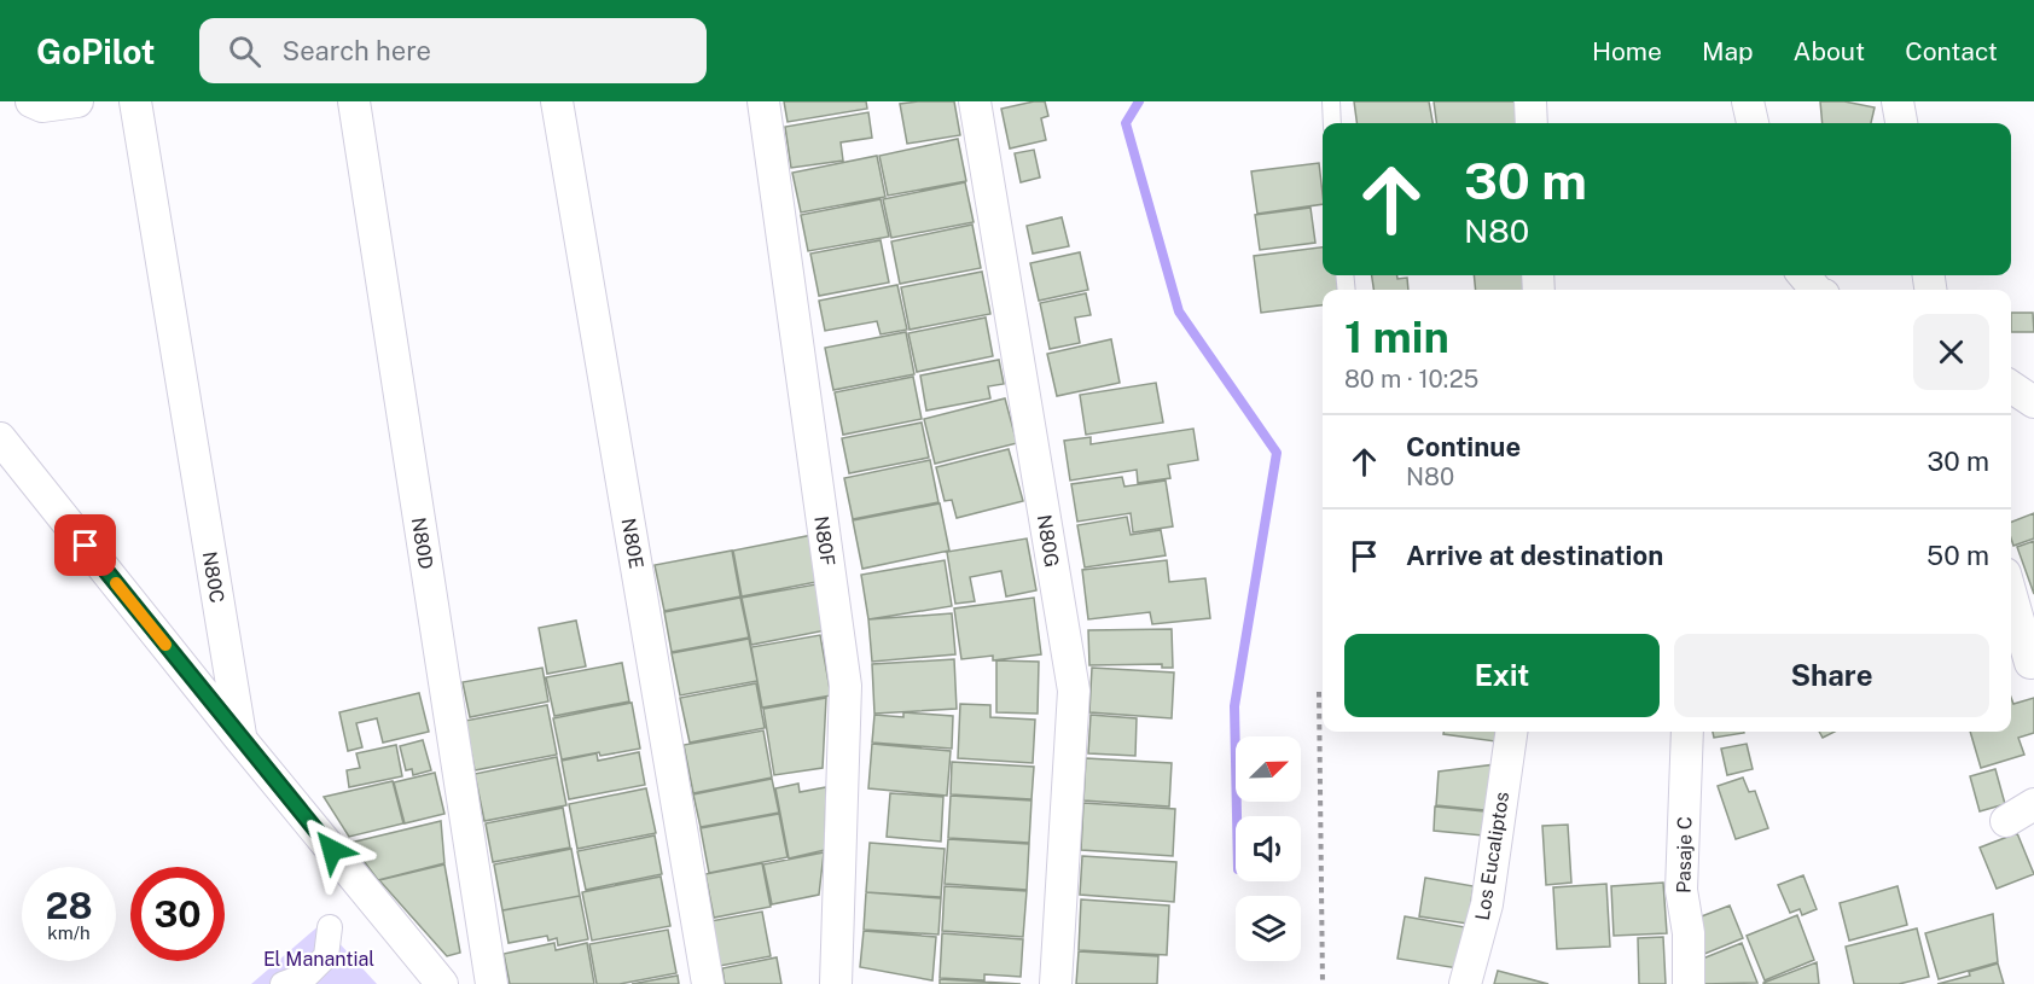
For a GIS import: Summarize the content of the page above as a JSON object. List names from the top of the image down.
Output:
{
  "streets": {
    "street": [
      "N80F",
      "N80G",
      "N80D",
      "N80E",
      "N80C",
      "Pasaje C",
      "Los Eucaliptos"
    ]
  },
  "parks": ["El Manantial"],
  "north": "top right",
  "page": {
    "header": "GoPilot",
    "search": "Search here",
    "nav": [
      "Home",
      "Map",
      "About",
      "Contact"
    ],
    "turn": ["30 m", "N80"],
    "heading": ["1 min", "80 m · 10:25"],
    "list": [
      {
        "name": "Continue",
        "note": "N80",
        "value": "30 m"
      },
      {
        "name": "Arrive at destination",
        "value": "50 m"
      }
    ],
    "buttons": ["Exit", "Share"],
    "speed": "28 km/h",
    "limit": "30"
  }
}
